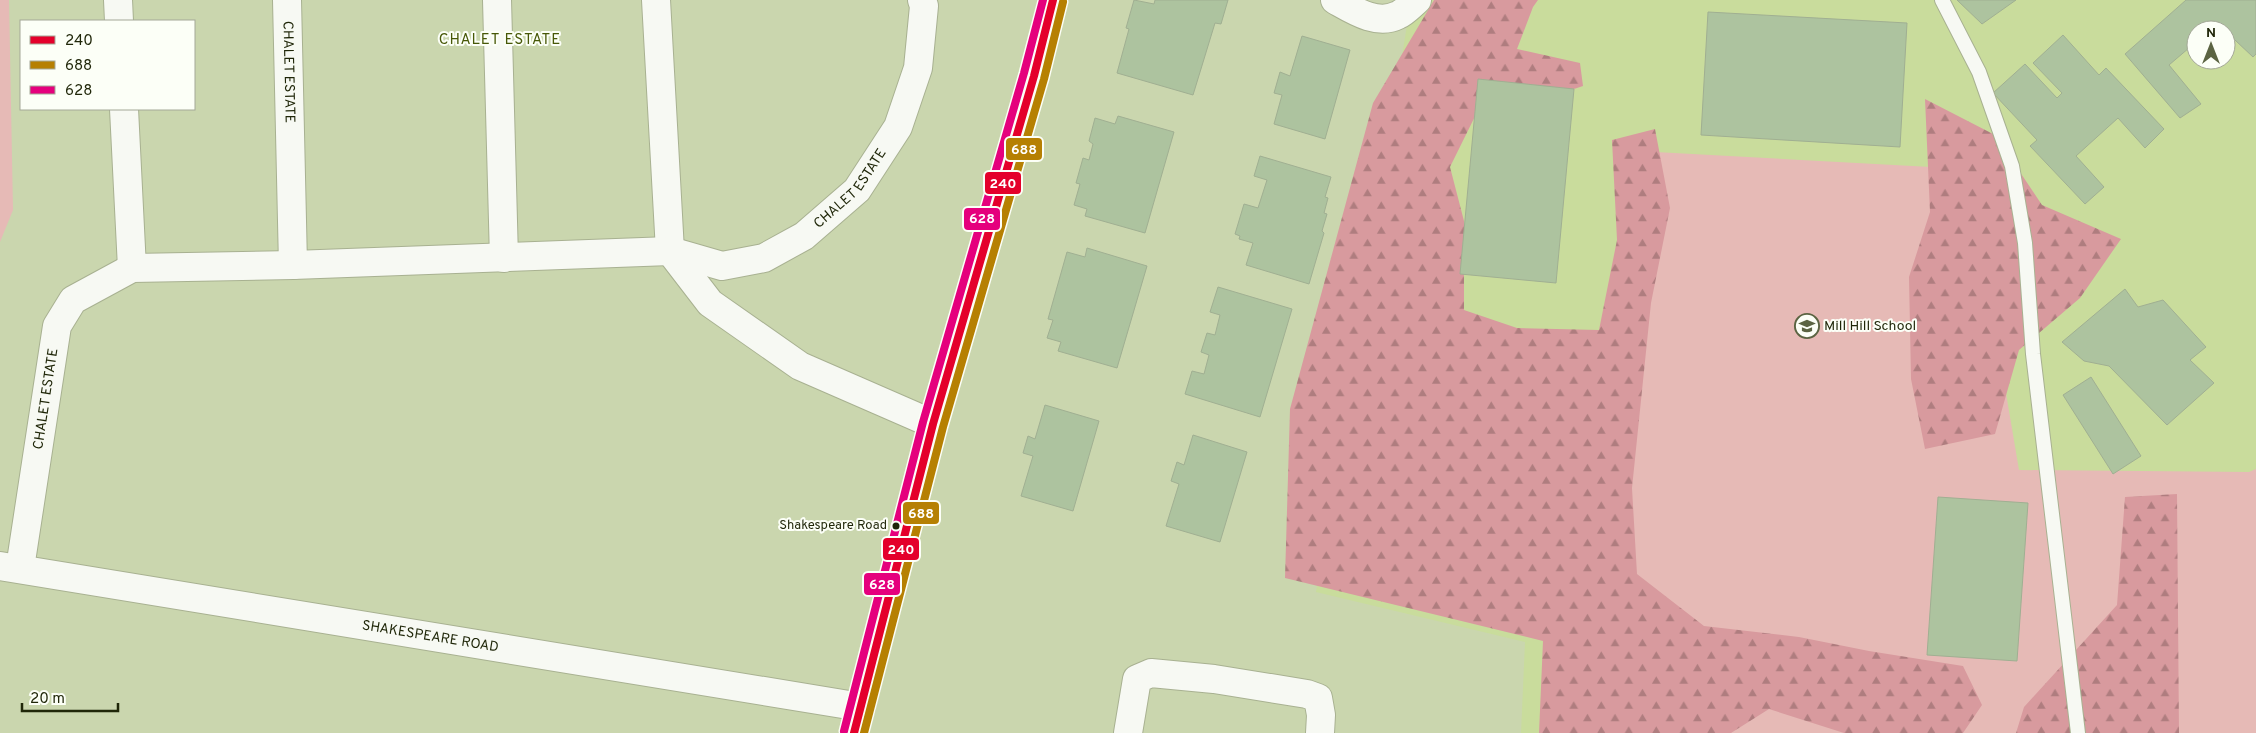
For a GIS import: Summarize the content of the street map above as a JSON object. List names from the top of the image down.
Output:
{
  "streets": {
    "street": ["CHALET ESTATE", "SHAKESPEARE ROAD"]
  },
  "crossings": [
    ["CHALET ESTATE", "SHAKESPEARE ROAD"]
  ],
  "districts": ["CHALET ESTATE"],
  "places": {
    "school or university": ["Mill Hill School"],
    "other": ["Shakespeare Road"]
  },
  "lines": ["transit line 240", "transit line 628", "transit line 688"],
  "legend": ["240", "688", "628"],
  "scale_bar": "20 m",
  "north": "top"
}
